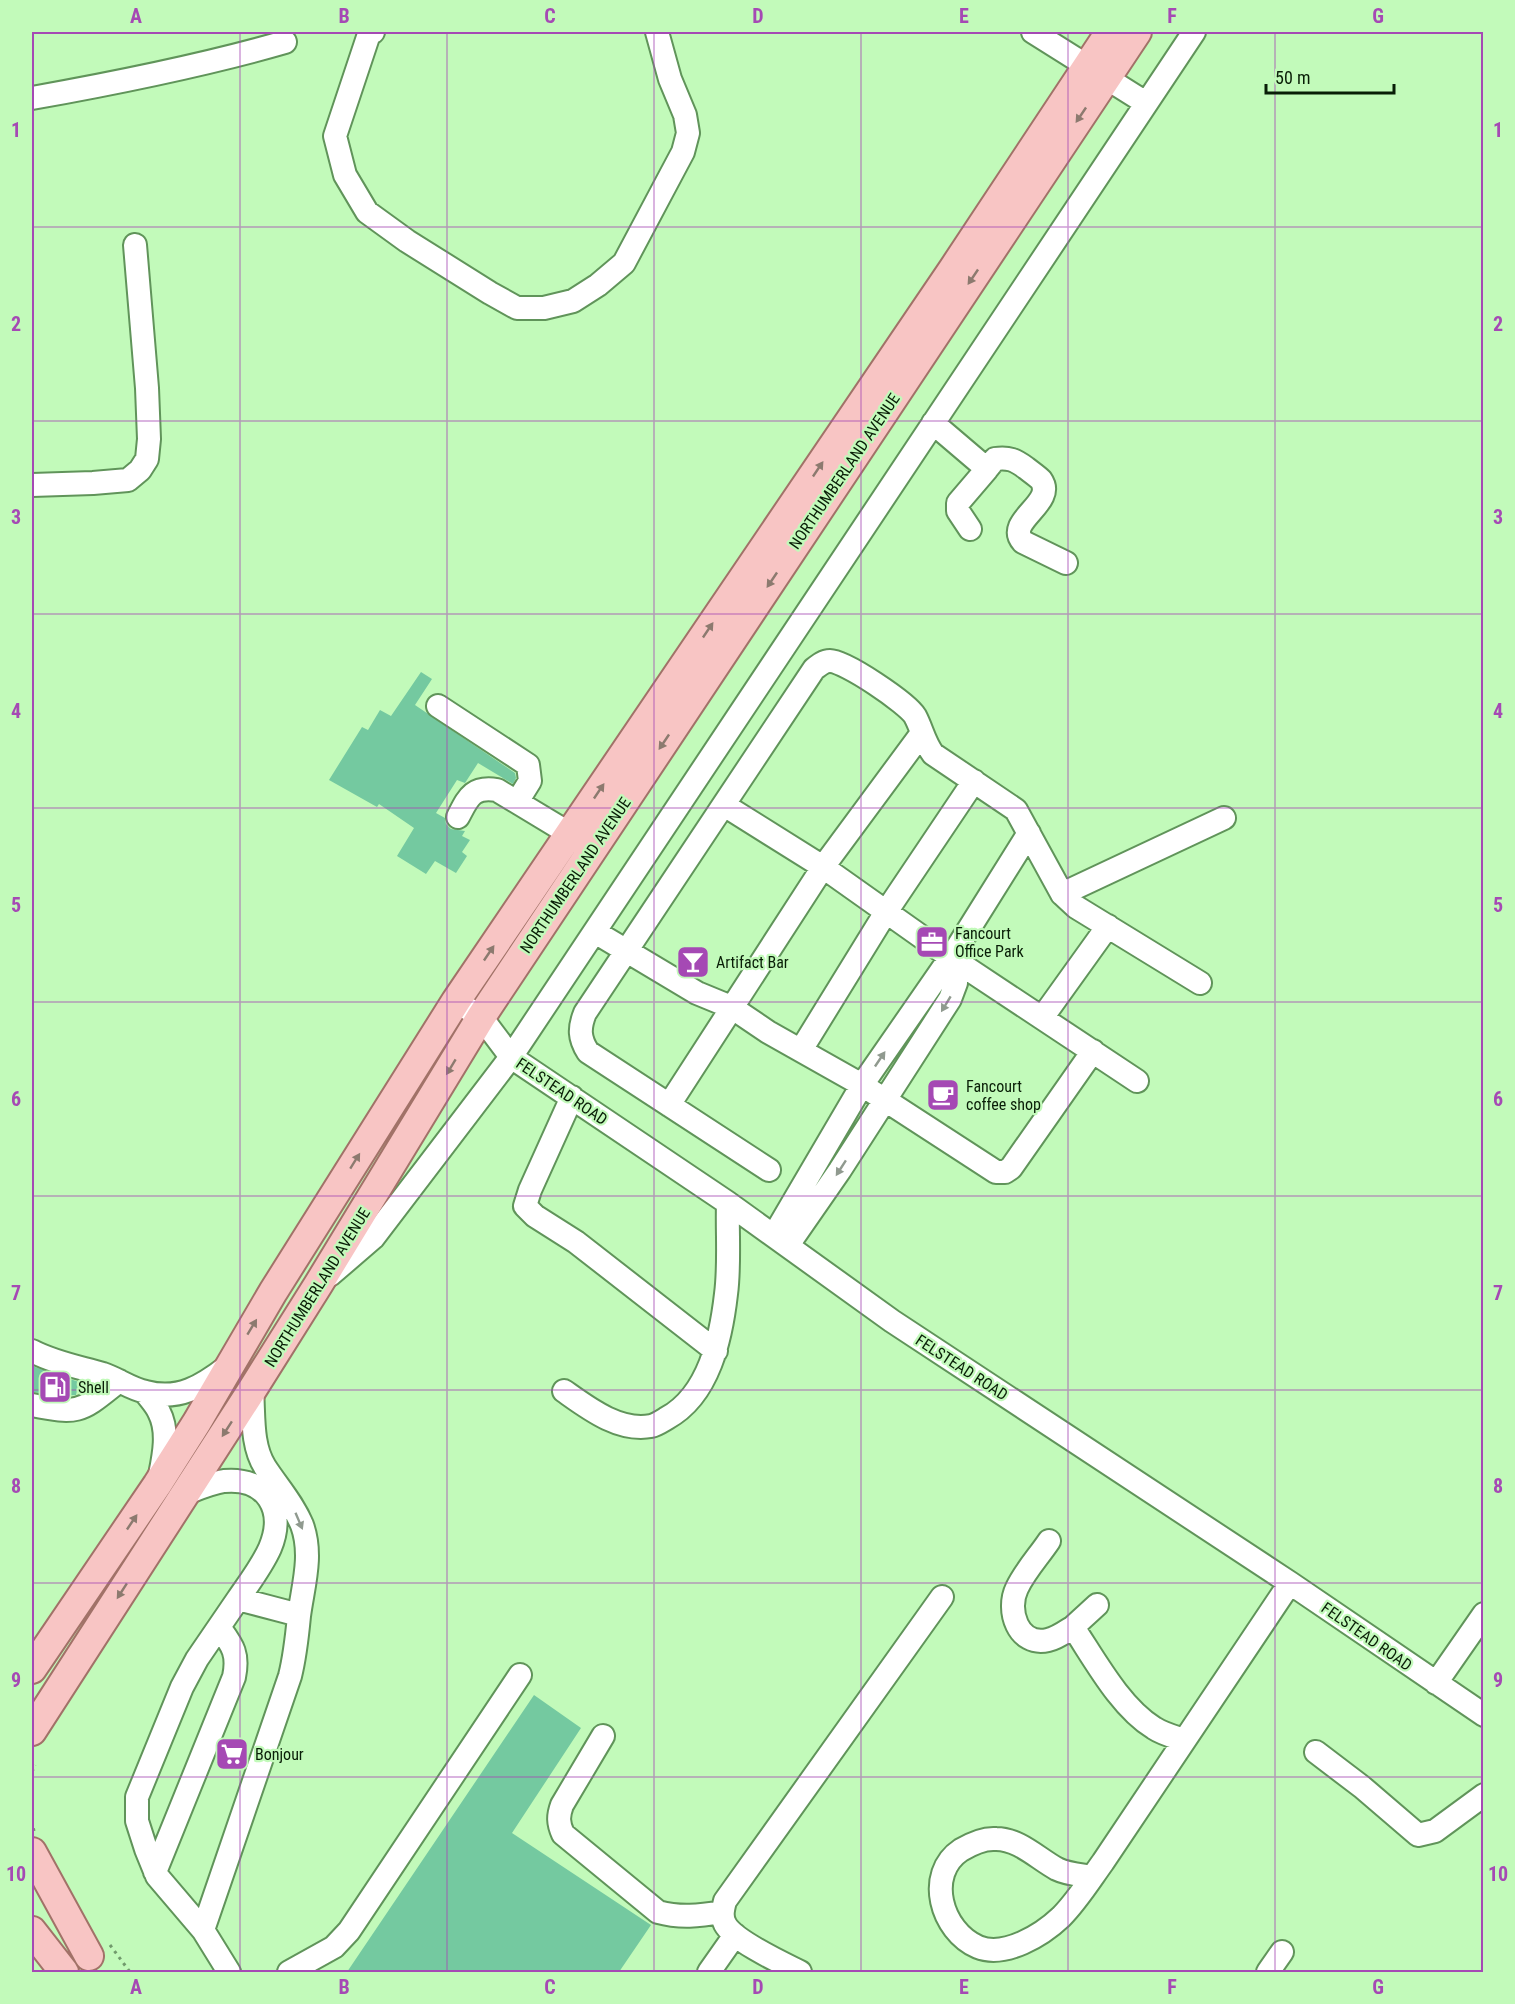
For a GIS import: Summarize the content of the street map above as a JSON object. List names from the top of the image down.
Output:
{
  "streets": {
    "main road": ["NORTHUMBERLAND AVENUE"],
    "street": ["FELSTEAD ROAD"]
  },
  "crossings": [
    ["NORTHUMBERLAND AVENUE", "FELSTEAD ROAD"]
  ],
  "places": {
    "office": ["Fancourt Office Park"],
    "bar": ["Artifact Bar"],
    "cafe": ["Fancourt coffee shop"],
    "fuel station": ["Shell"],
    "supermarket": ["Bonjour"]
  },
  "scale_bar": "50 m",
  "grid": {
    "columns": [
      "A",
      "B",
      "C",
      "D",
      "E",
      "F",
      "G"
    ],
    "rows": [
      "1",
      "2",
      "3",
      "4",
      "5",
      "6",
      "7",
      "8",
      "9",
      "10"
    ]
  }
}
